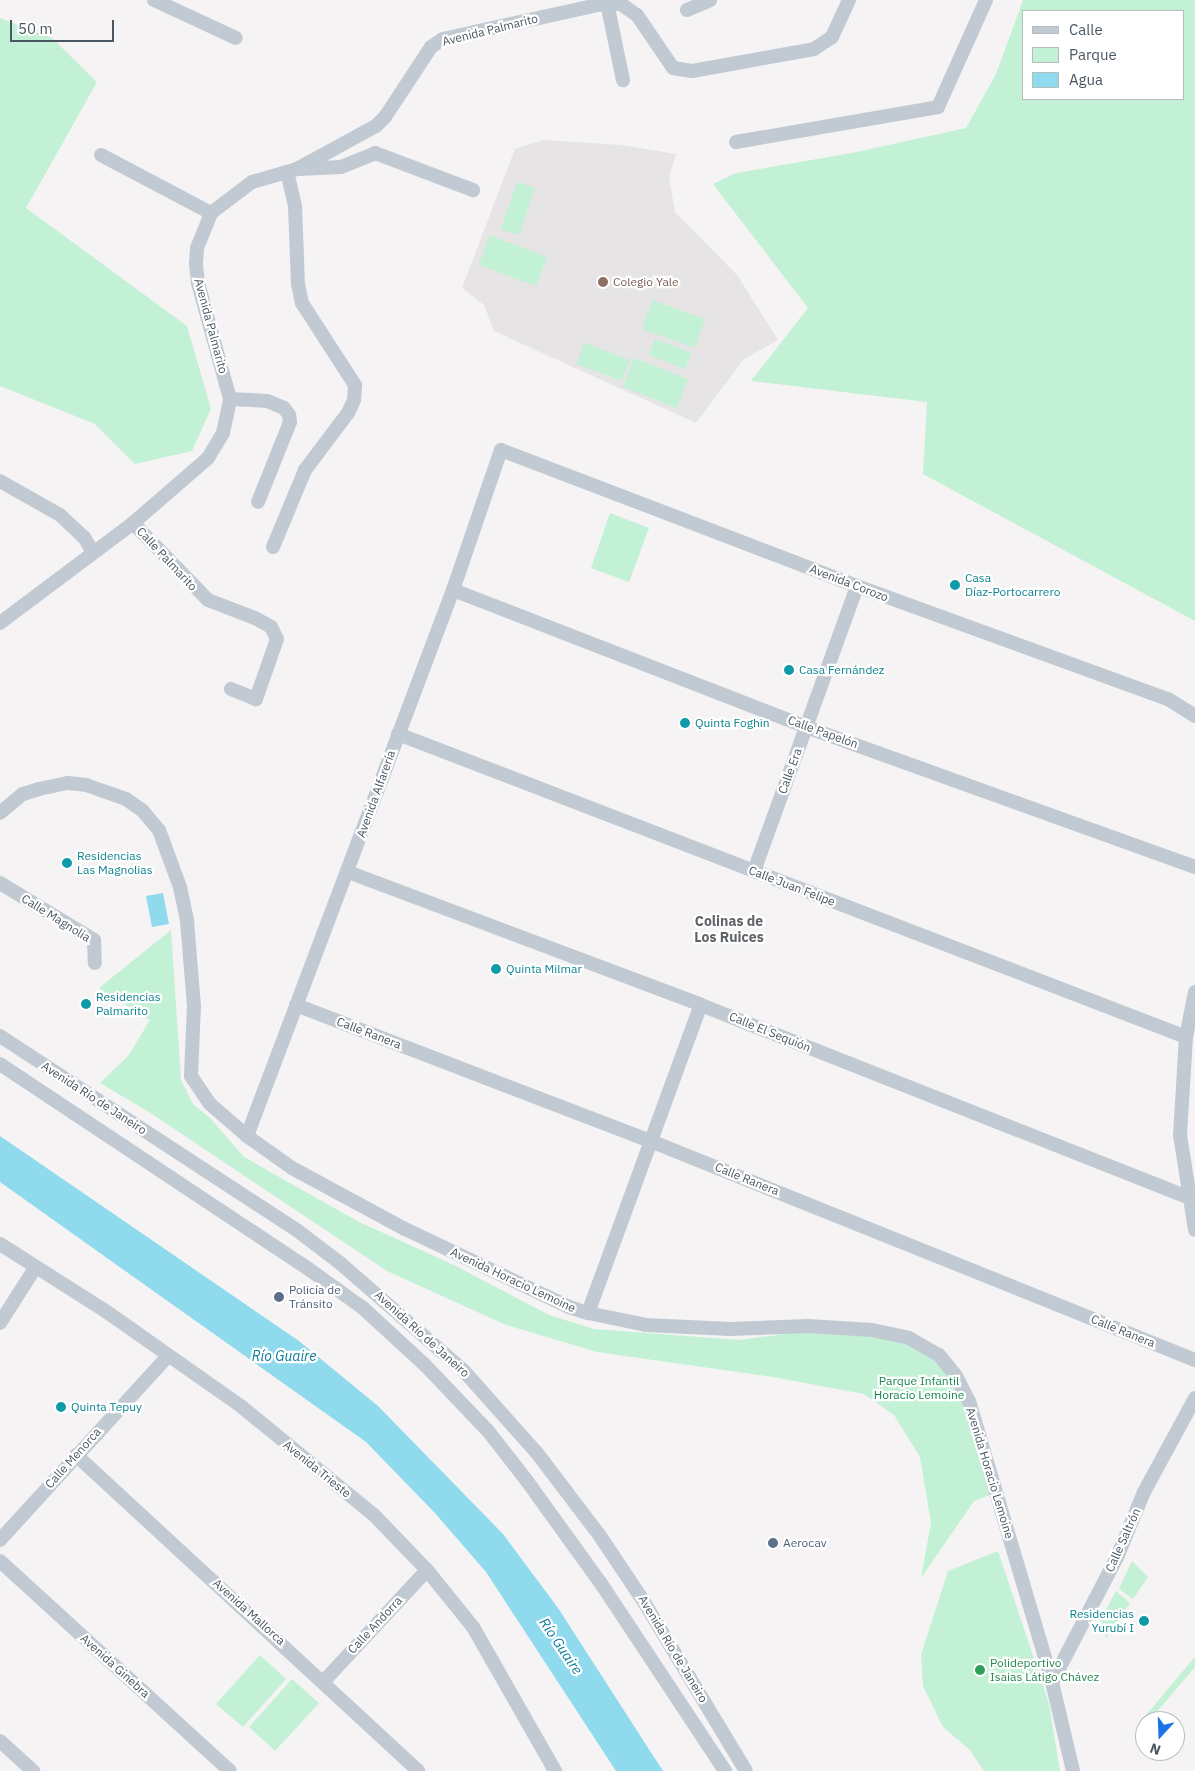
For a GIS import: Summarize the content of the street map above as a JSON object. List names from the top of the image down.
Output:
{
  "streets": {
    "street": [
      "Avenida Palmarito",
      "Calle Palmarito",
      "Avenida Corozo",
      "Calle Papelón",
      "Calle Era",
      "Avenida Alfarería",
      "Calle Juan Felipe",
      "Calle Magnolia",
      "Calle El Sequión",
      "Calle Ranera",
      "Avenida Río de Janeiro",
      "Avenida Horacio Lemoine",
      "Calle Menorca",
      "Avenida Trieste",
      "Calle Saltrón",
      "Avenida Mallorca",
      "Calle Andorra",
      "Avenida Ginebra"
    ]
  },
  "crossings": [
    ["Avenida Palmarito", "Calle Palmarito"],
    ["Avenida Corozo", "Calle Era"],
    ["Avenida Corozo", "Avenida Alfarería"],
    ["Calle Papelón", "Calle Era"],
    ["Calle Papelón", "Avenida Alfarería"],
    ["Calle Era", "Calle Juan Felipe"],
    ["Avenida Alfarería", "Calle Juan Felipe"],
    ["Avenida Alfarería", "Calle El Sequión"],
    ["Avenida Alfarería", "Calle Ranera"],
    ["Avenida Alfarería", "Avenida Horacio Lemoine"],
    ["Avenida Horacio Lemoine", "Calle Saltrón"],
    ["Calle Menorca", "Avenida Trieste"],
    ["Calle Menorca", "Avenida Mallorca"],
    ["Avenida Trieste", "Calle Andorra"],
    ["Avenida Mallorca", "Calle Andorra"]
  ],
  "districts": ["Colinas de Los Ruices"],
  "water": ["Río Guaire"],
  "parks": ["Parque Infantil Horacio Lemoine"],
  "places": [
    "Colegio Yale",
    "Casa Díaz-Portocarrero",
    "Casa Fernández",
    "Quinta Foghin",
    "Residencias Las Magnolias",
    "Quinta Milmar",
    "Residencias Palmarito",
    "Policía de Tránsito",
    "Quinta Tepuy",
    "Aerocav",
    "Residencias Yurubí I",
    "Polideportivo Isaias Látigo Chávez"
  ],
  "legend": ["Calle", "Parque", "Agua"],
  "scale_bar": "50 m",
  "north": "bottom"
}
